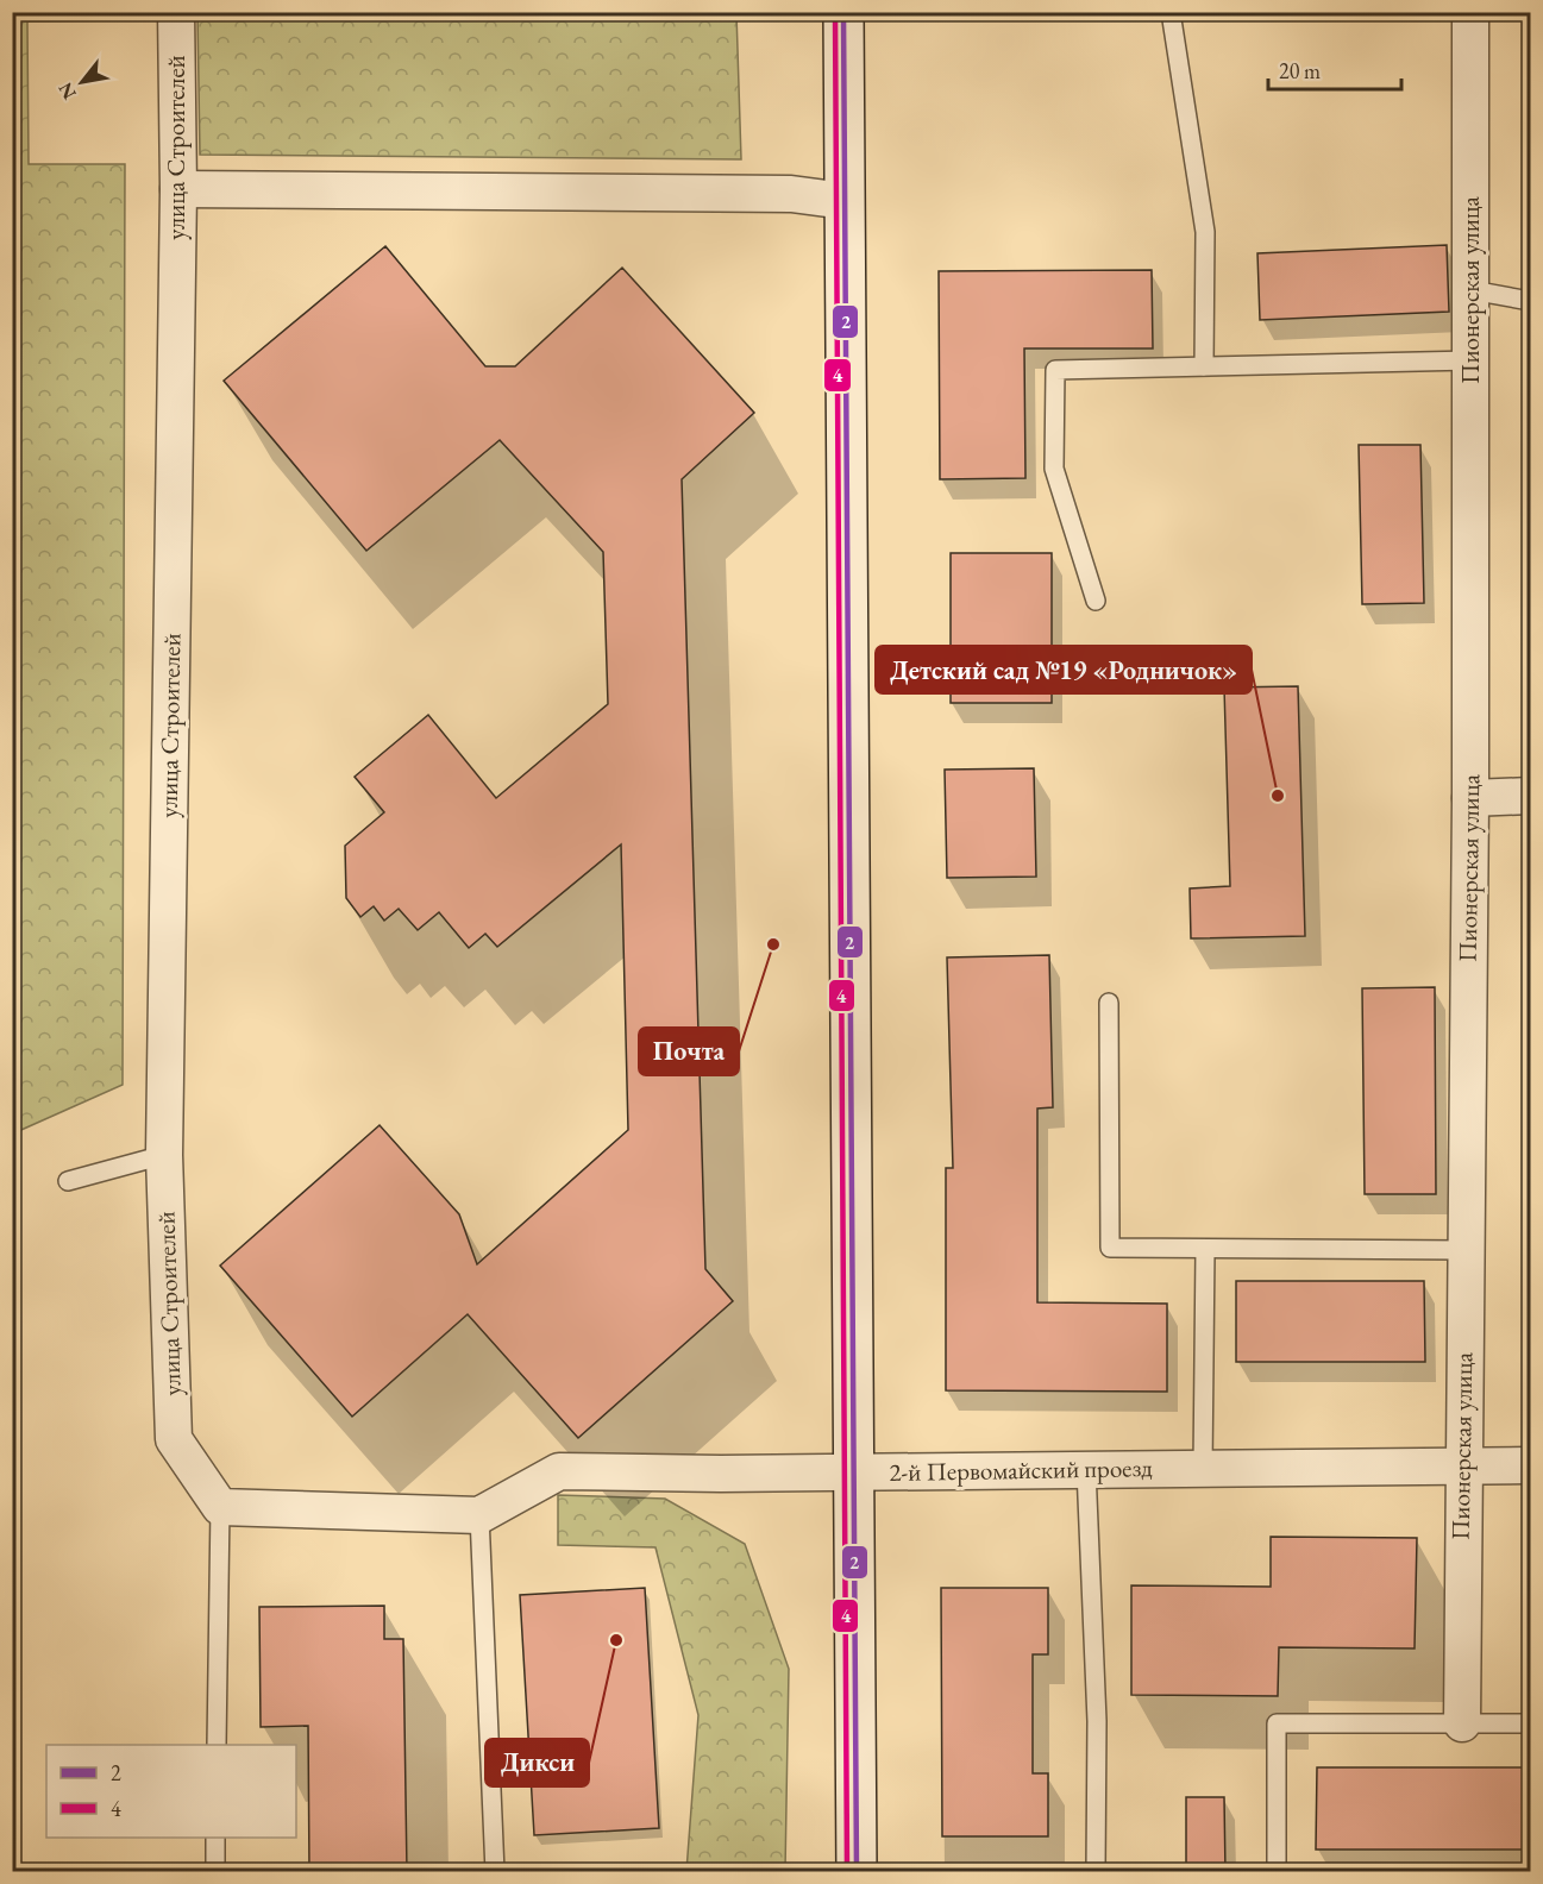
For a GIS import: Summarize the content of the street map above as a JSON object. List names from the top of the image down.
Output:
{
  "streets": {
    "street": ["улица Строителей", "Пионерская улица", "2-й Первомайский проезд"]
  },
  "crossings": [
    ["Пионерская улица", "2-й Первомайский проезд"]
  ],
  "places": ["Детский сад №19 «Родничок»", "Почта", "Дикси"],
  "lines": ["transit line 2", "transit line 4"],
  "legend": ["2", "4"],
  "scale_bar": "20 m",
  "north": "bottom left"
}
